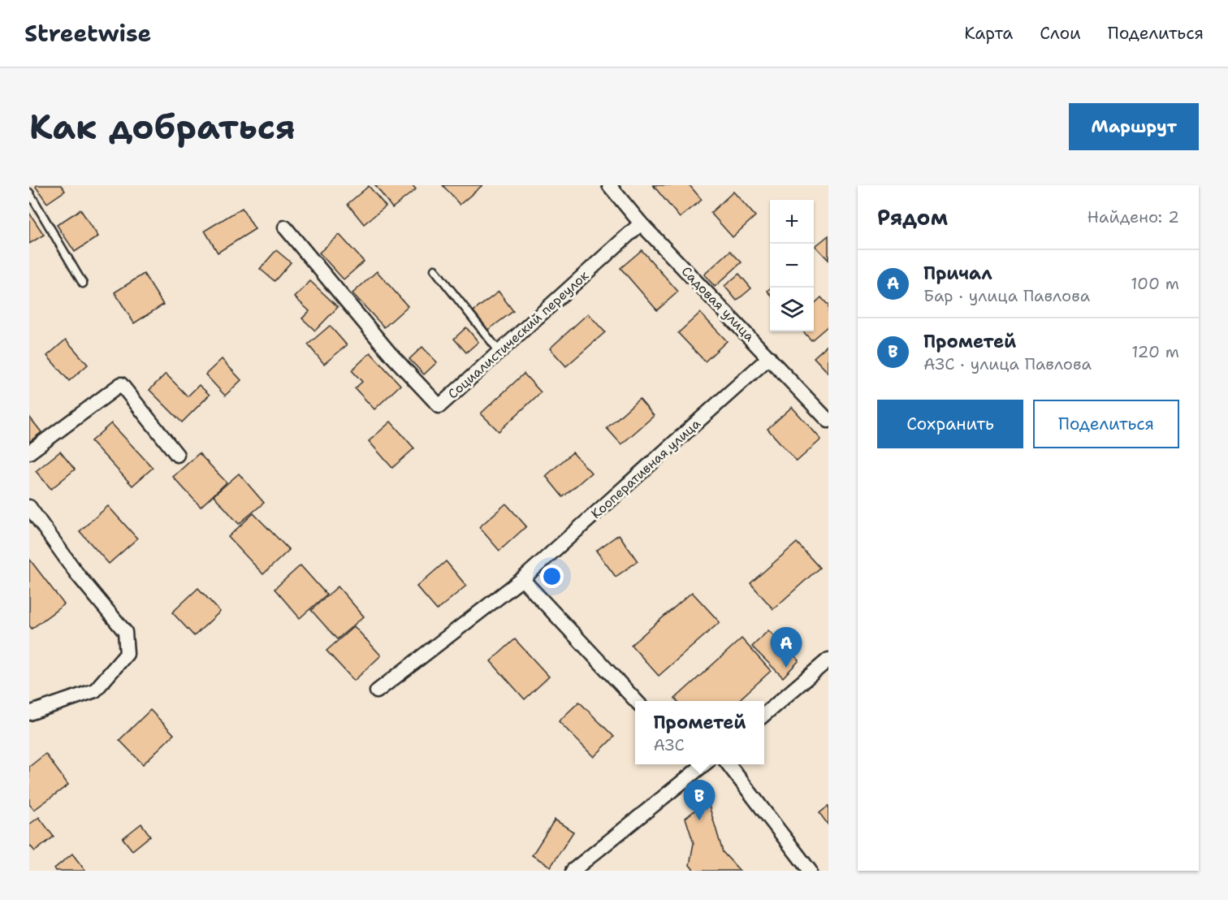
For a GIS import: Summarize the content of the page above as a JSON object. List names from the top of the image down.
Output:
{
  "streets": {
    "street": ["Садовая улица", "Социалистический переулок", "Кооперативная улица"]
  },
  "crossings": [
    ["Садовая улица", "Социалистический переулок"],
    ["Садовая улица", "Кооперативная улица"]
  ],
  "page": {
    "header": "Streetwise",
    "nav": ["Карта", "Слои", "Поделиться"],
    "buttons": [
      "Маршрут",
      ["Сохранить", "Поделиться"]
    ],
    "title": "Как добраться",
    "heading": ["Рядом", "Найдено: 2"],
    "map_buttons": ["+", "−"],
    "list": [
      {
        "mark": "A",
        "name": "Причал",
        "note": "Бар · улица Павлова",
        "value": "100 m"
      },
      {
        "mark": "B",
        "name": "Прометей",
        "note": "АЗС · улица Павлова",
        "value": "120 m"
      }
    ],
    "pins": ["A", "B"],
    "popup": ["Прометей", "АЗС"]
  }
}
